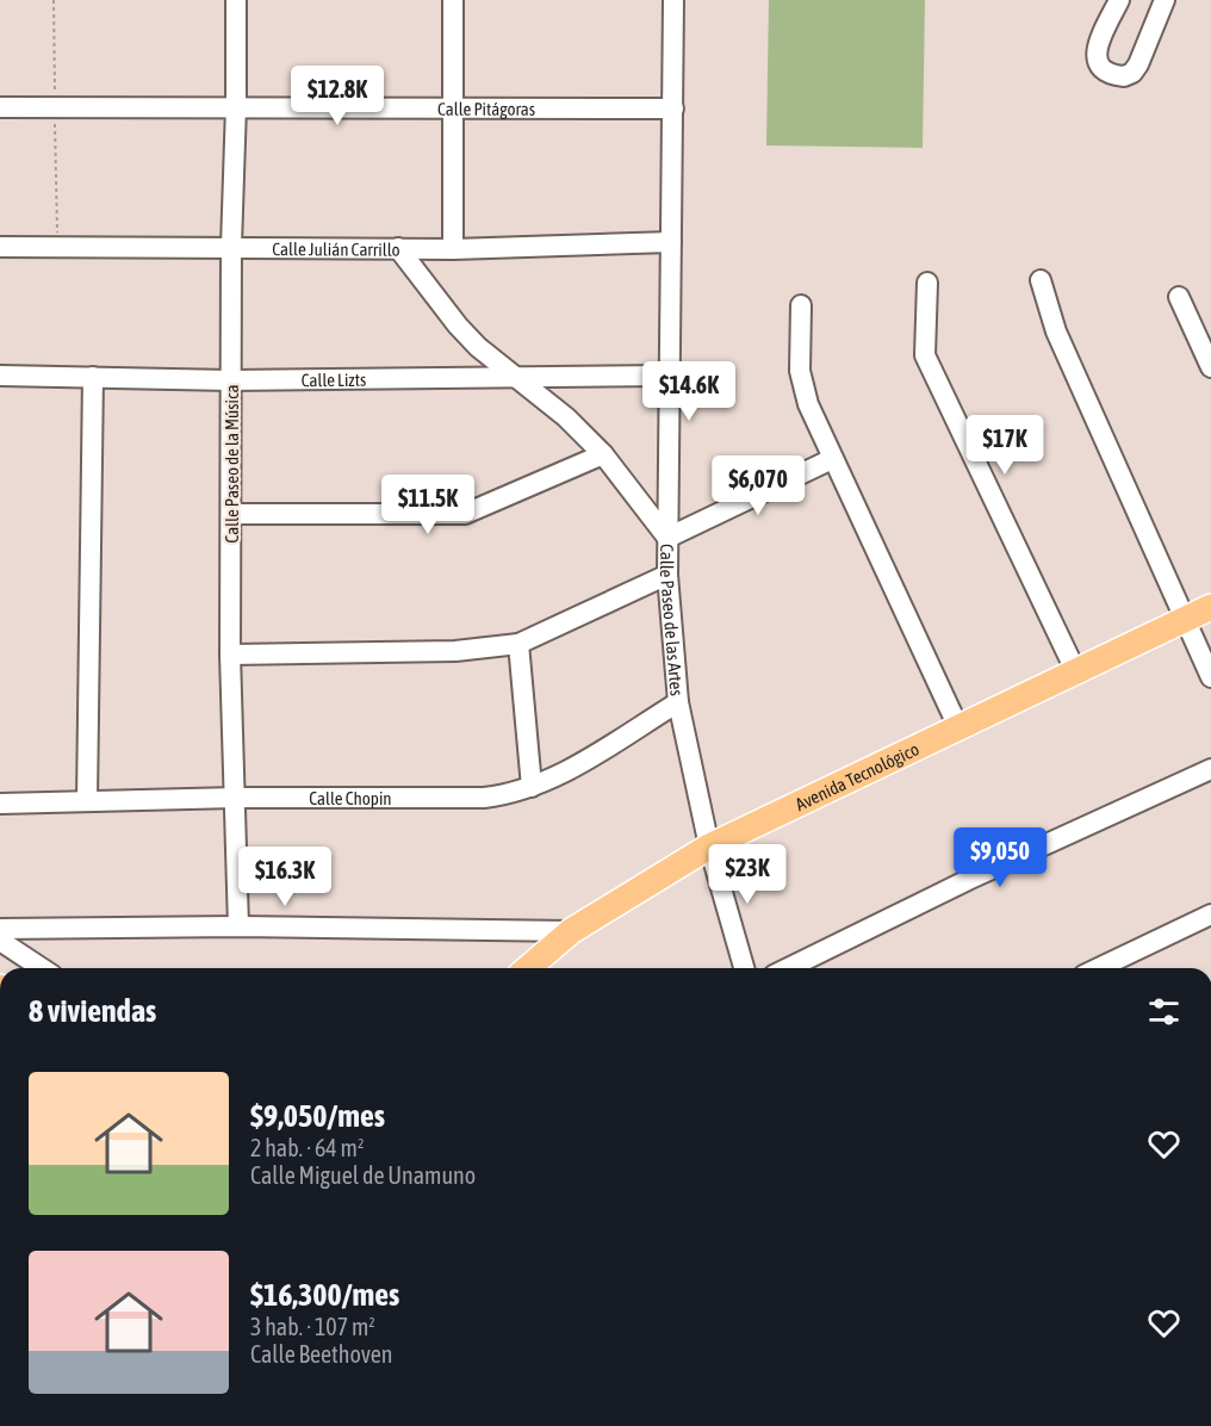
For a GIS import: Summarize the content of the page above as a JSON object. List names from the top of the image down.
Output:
{
  "streets": {
    "main road": ["Avenida Tecnológico"],
    "street": [
      "Calle Pitágoras",
      "Calle Julián Carrillo",
      "Calle Lizts",
      "Calle Paseo de la Música",
      "Calle Paseo de las Artes",
      "Calle Chopin"
    ]
  },
  "crossings": [
    ["Calle Pitágoras", "Calle Paseo de la Música"],
    ["Calle Pitágoras", "Calle Paseo de las Artes"],
    ["Calle Julián Carrillo", "Calle Paseo de la Música"],
    ["Calle Julián Carrillo", "Calle Paseo de las Artes"],
    ["Calle Lizts", "Calle Paseo de la Música"],
    ["Calle Lizts", "Calle Paseo de las Artes"],
    ["Calle Paseo de la Música", "Calle Chopin"],
    ["Calle Paseo de las Artes", "Avenida Tecnológico"],
    ["Calle Paseo de las Artes", "Calle Chopin"]
  ],
  "page": {
    "price": [
      "$12.8K",
      "$14.6K",
      "$17K",
      "$6,070",
      "$11.5K",
      "$9,050",
      "$23K",
      "$16.3K"
    ],
    "heading": "8 viviendas",
    "list": [
      {
        "name": "$9,050/mes",
        "note": "2 hab. · 64 m² · Calle Miguel de Unamuno"
      },
      {
        "name": "$16,300/mes",
        "note": "3 hab. · 107 m² · Calle Beethoven"
      }
    ]
  }
}
